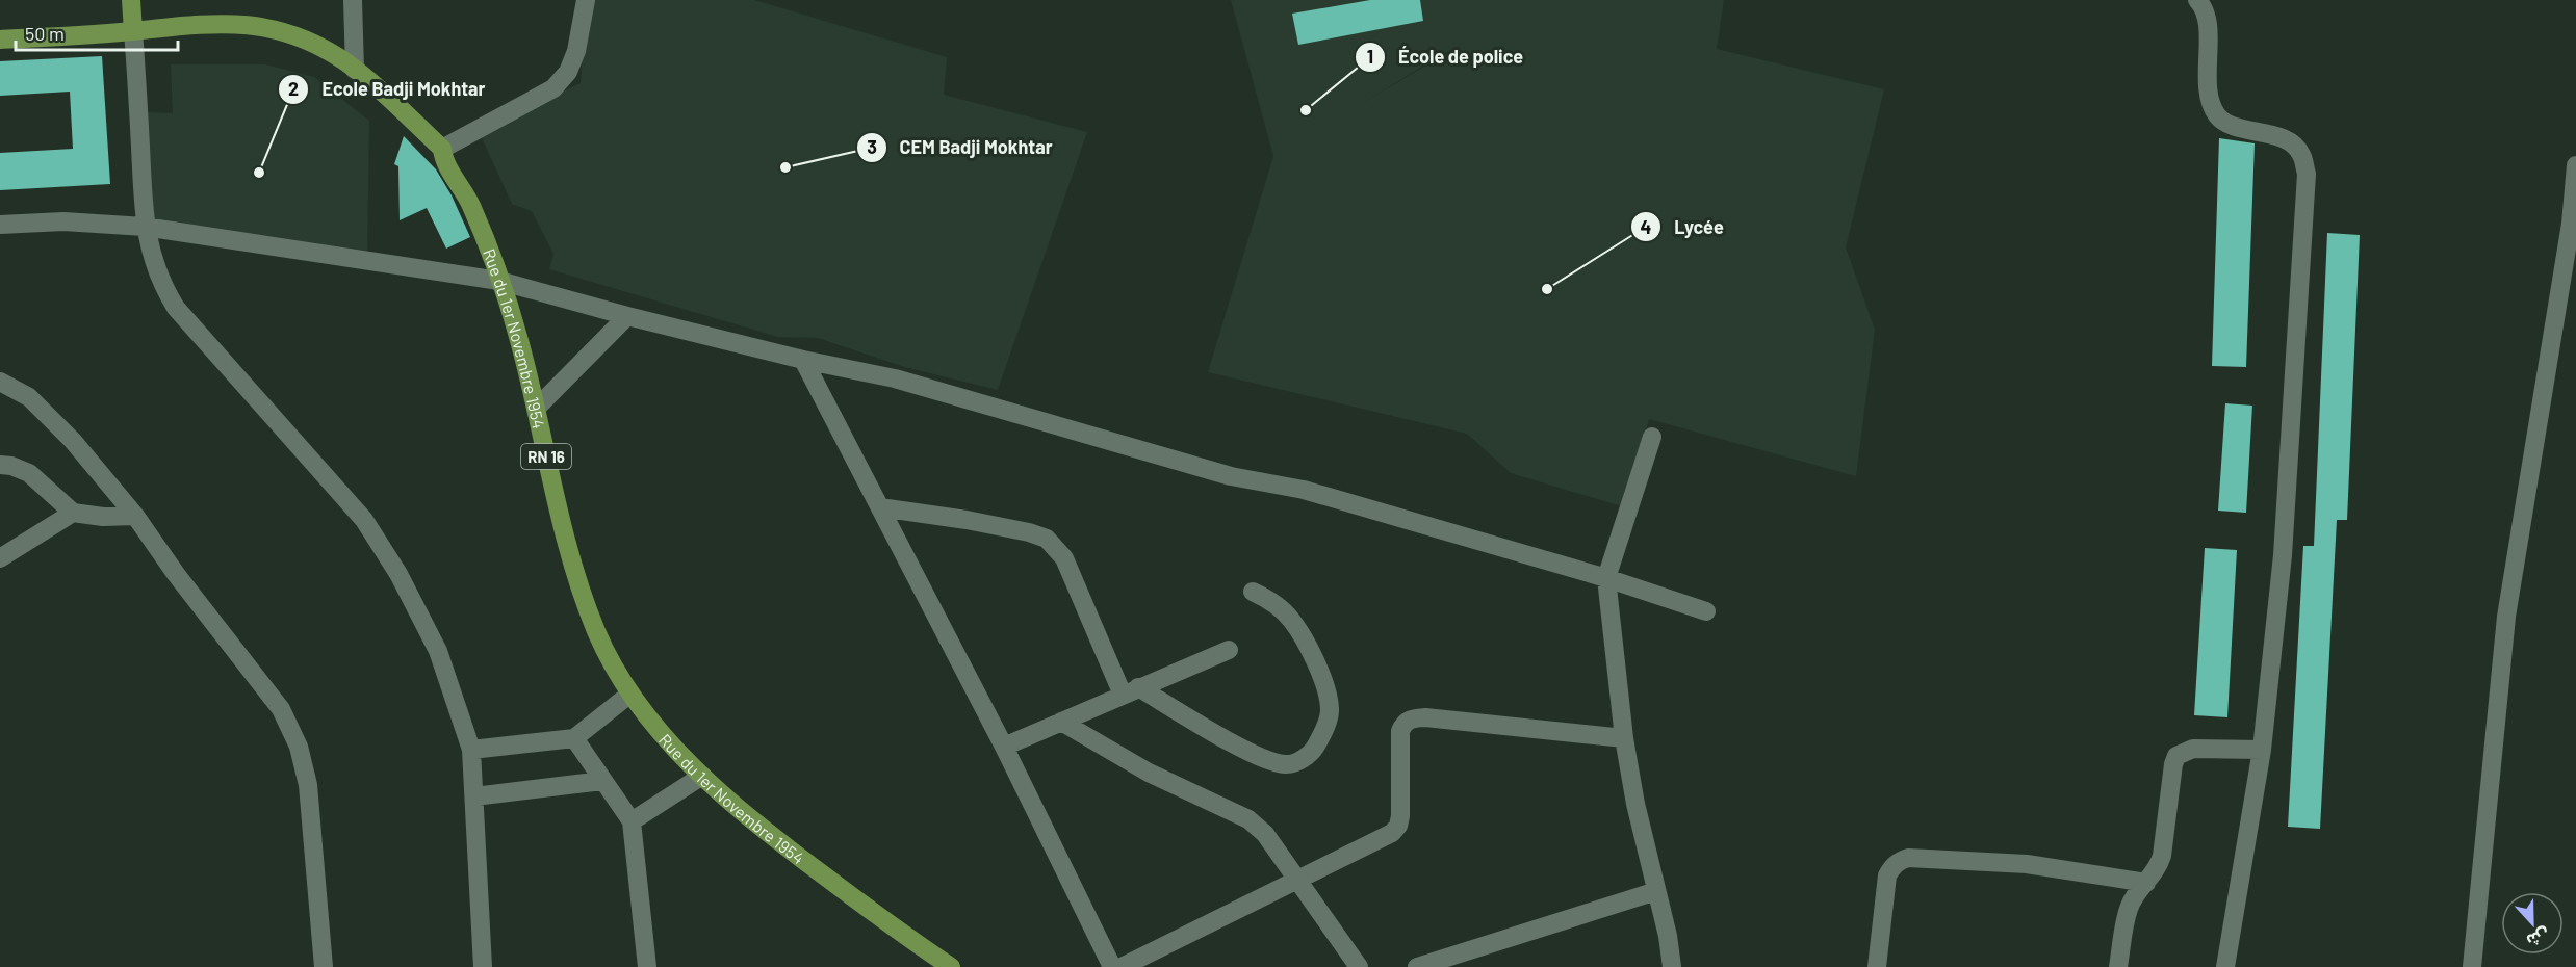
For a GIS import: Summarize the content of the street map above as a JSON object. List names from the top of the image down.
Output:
{
  "streets": {
    "main road": ["Rue du 1er Novembre 1954", "RN 16"]
  },
  "places": [
    "École de police",
    "CEM Badji Mokhtar",
    "Ecole Badji Mokhtar",
    "Lycée"
  ],
  "scale_bar": "50 m",
  "north": "bottom"
}
